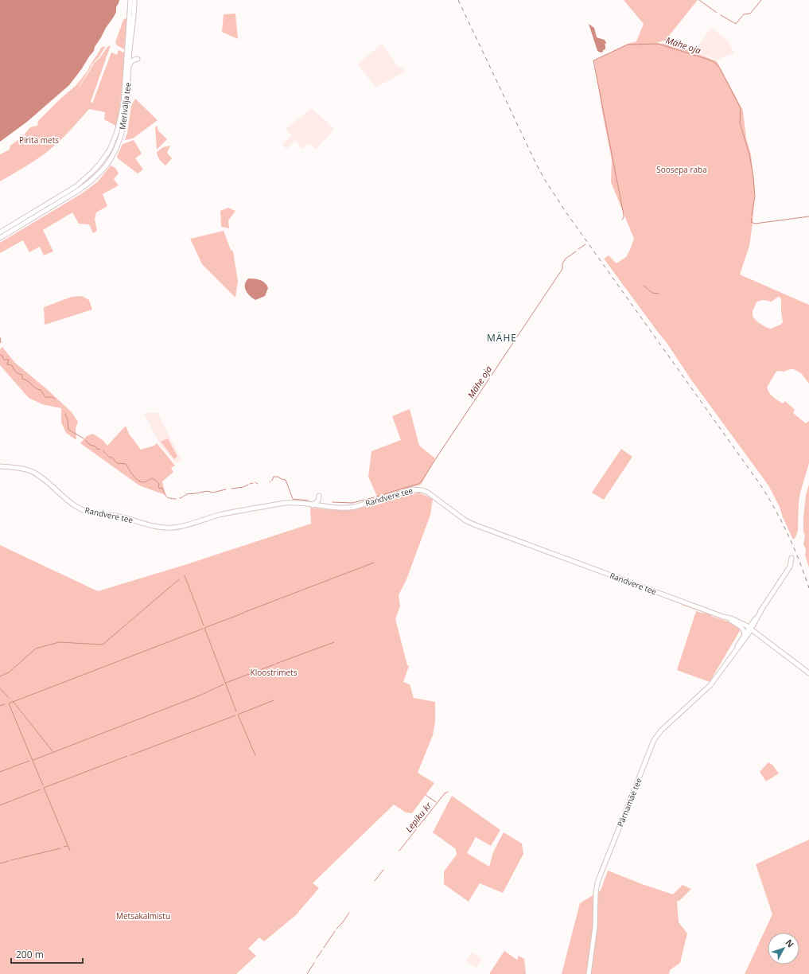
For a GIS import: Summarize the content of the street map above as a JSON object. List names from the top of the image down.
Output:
{
  "streets": {
    "main road": ["Merivälja tee", "Randvere tee", "Pärnamäe tee"]
  },
  "crossings": [
    ["Randvere tee", "Pärnamäe tee"]
  ],
  "districts": ["MÄHE"],
  "water": ["Mähe oja", "Lepiku kr"],
  "parks": [
    "Pirita mets",
    "Soosepa raba",
    "Kloostrimets",
    "Metsakalmistu"
  ],
  "scale_bar": "200 m",
  "north": "top right"
}
